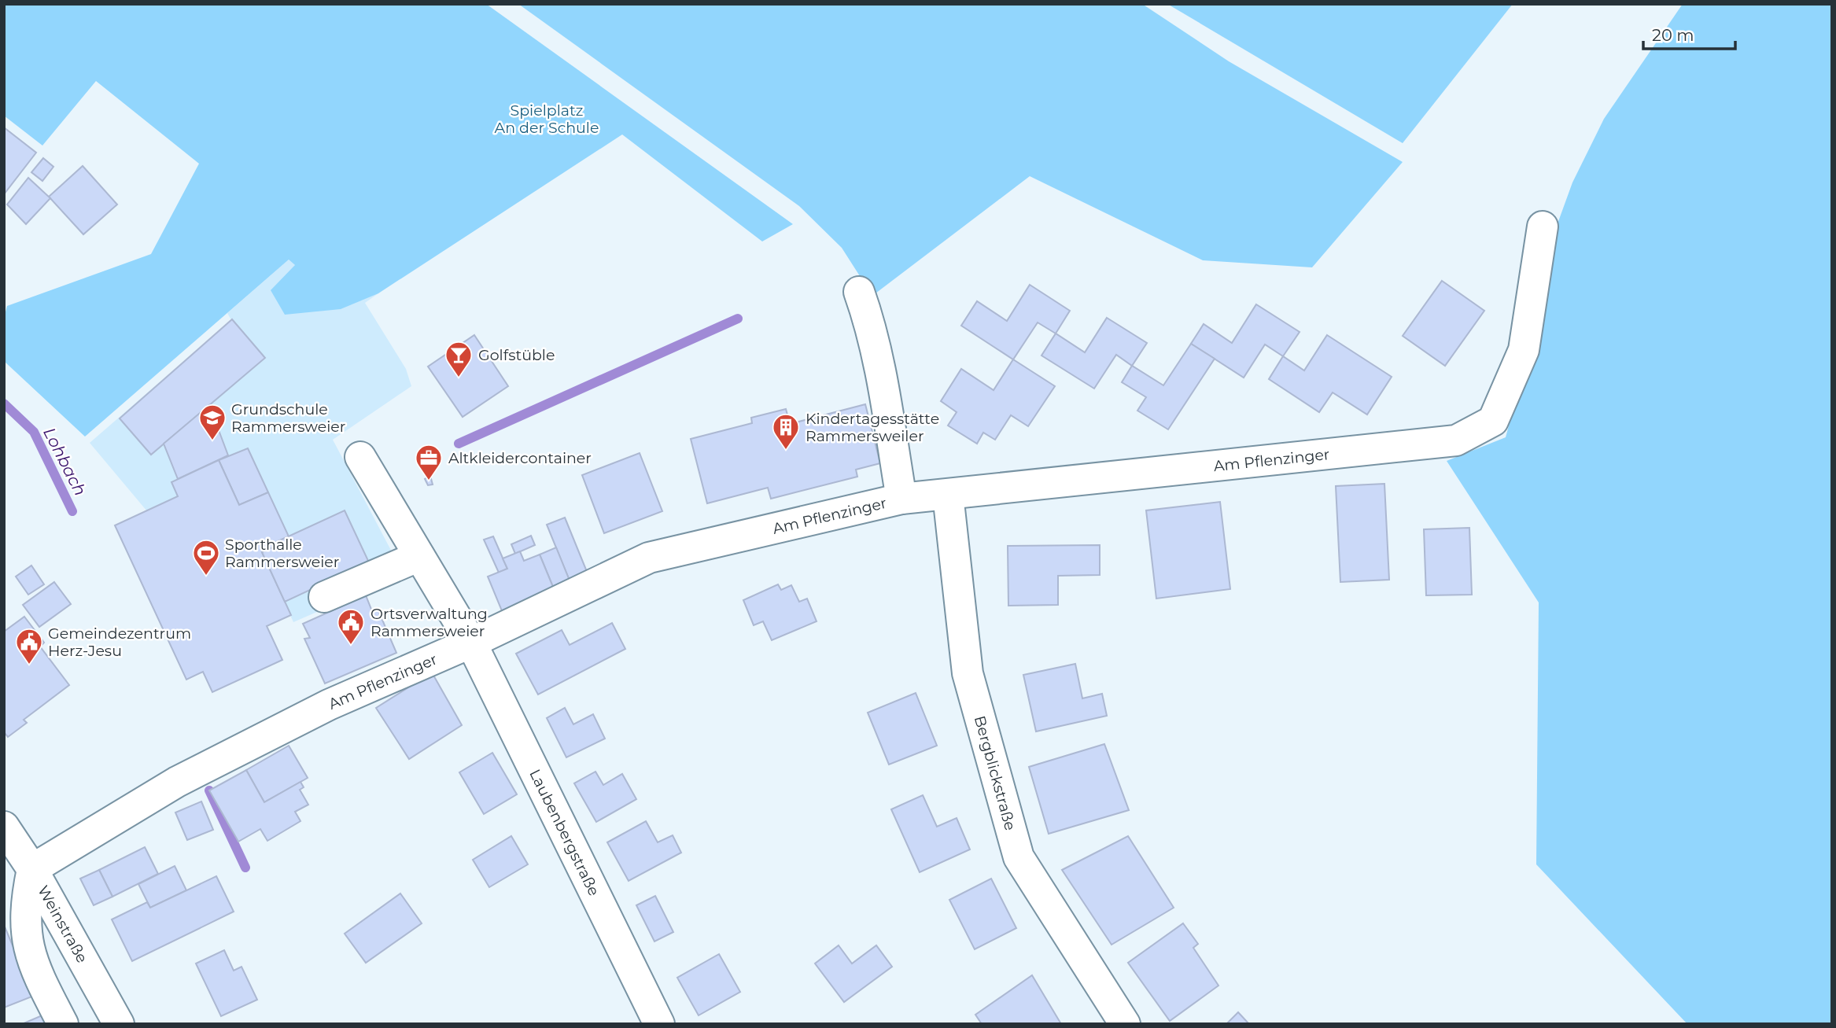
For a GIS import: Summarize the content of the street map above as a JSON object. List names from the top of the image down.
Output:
{
  "streets": {
    "street": [
      "Am Pflenzinger",
      "Bergblickstraße",
      "Laubenbergstraße",
      "Weinstraße"
    ]
  },
  "crossings": [
    ["Am Pflenzinger", "Bergblickstraße"],
    ["Am Pflenzinger", "Laubenbergstraße"],
    ["Am Pflenzinger", "Weinstraße"]
  ],
  "water": ["Lohbach"],
  "parks": ["Spielplatz An der Schule"],
  "places": {
    "bar": ["Golfstüble"],
    "school or university": ["Grundschule Rammersweier"],
    "building": ["Kindertagesstätte Rammersweiler"],
    "office": ["Altkleidercontainer"],
    "sports": ["Sporthalle Rammersweier"],
    "public building": ["Ortsverwaltung Rammersweier", "Gemeindezentrum Herz-Jesu"]
  },
  "scale_bar": "20 m"
}
